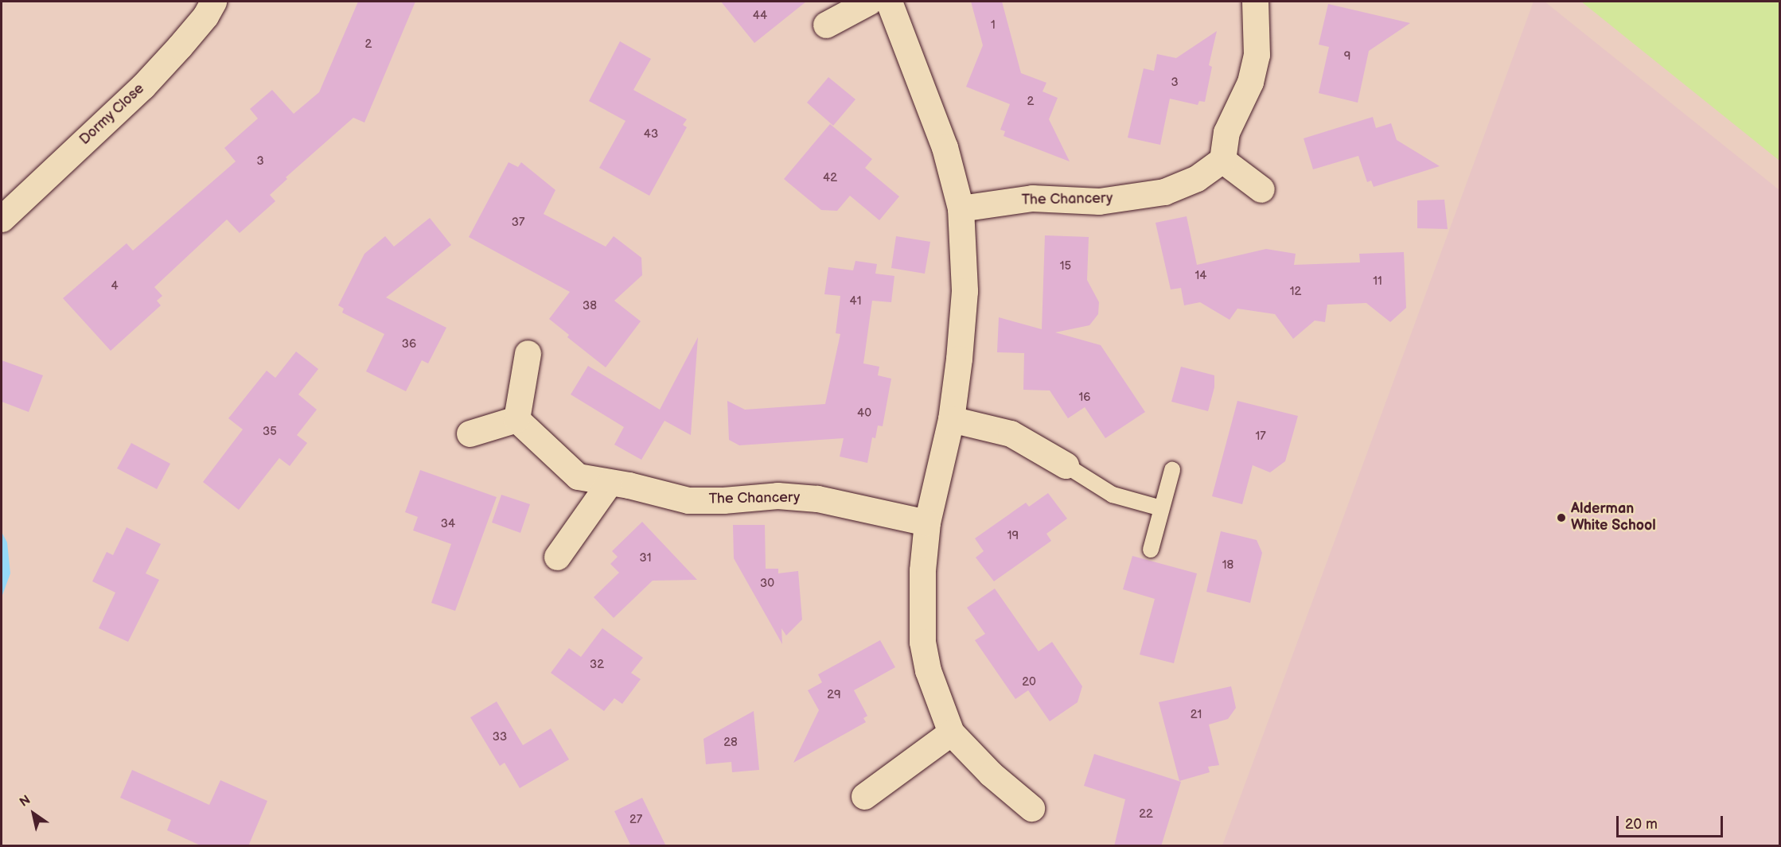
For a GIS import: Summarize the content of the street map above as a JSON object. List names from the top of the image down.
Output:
{
  "streets": {
    "street": ["Dormy Close", "The Chancery"]
  },
  "places": ["Alderman White School"],
  "house_numbers": [
    "44",
    "1",
    "2",
    "9",
    "3",
    "2",
    "43",
    "3",
    "42",
    "37",
    "15",
    "14",
    "11",
    "4",
    "12",
    "41",
    "38",
    "36",
    "16",
    "40",
    "35",
    "17",
    "34",
    "19",
    "31",
    "18",
    "30",
    "32",
    "20",
    "29",
    "21",
    "33",
    "28",
    "22",
    "27"
  ],
  "scale_bar": "20 m",
  "north": "top left"
}
